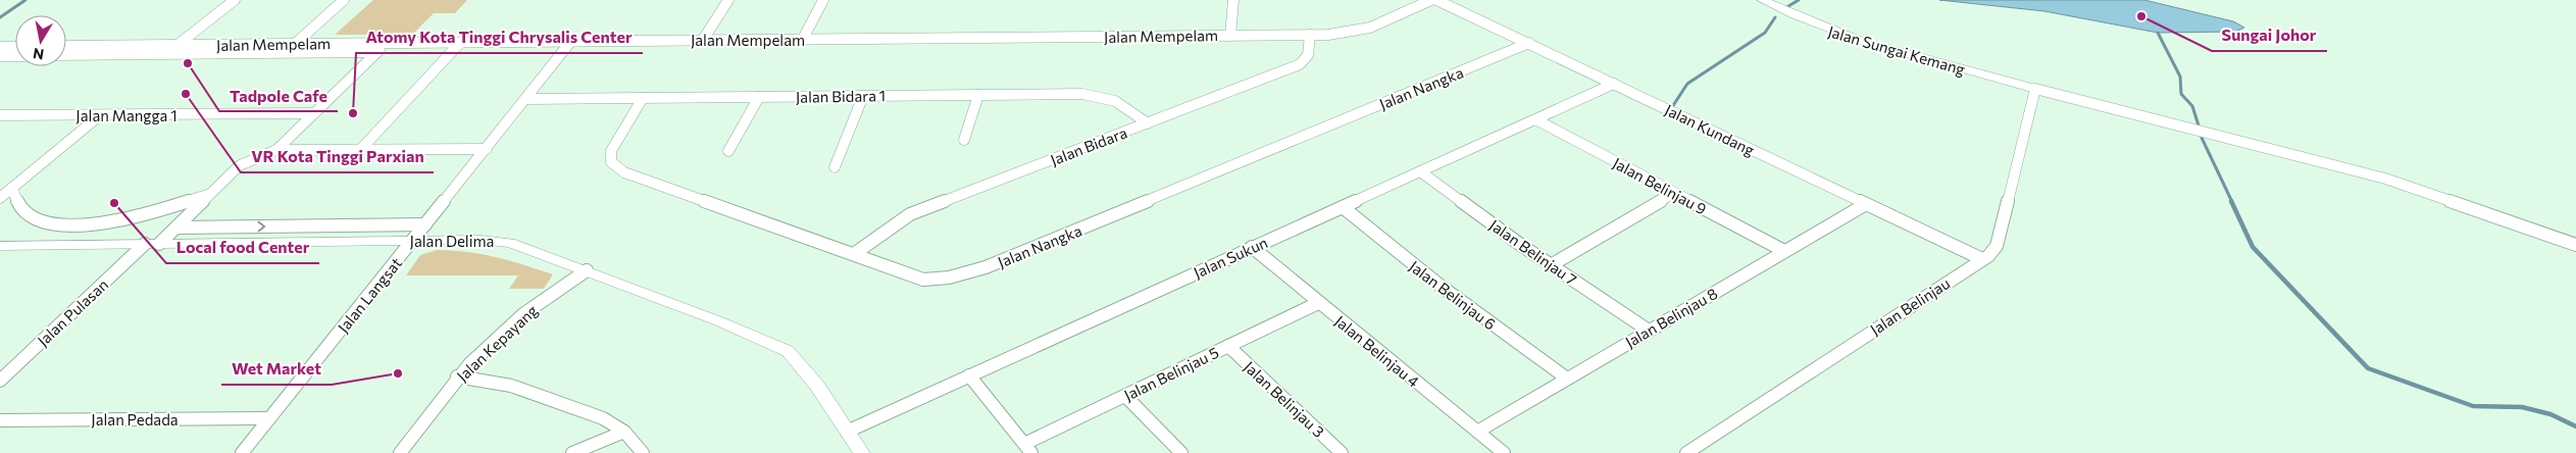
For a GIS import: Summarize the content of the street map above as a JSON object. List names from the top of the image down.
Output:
{
  "streets": {
    "street": [
      "Jalan Mempelam",
      "Jalan Sungai Kemang",
      "Jalan Nangka",
      "Jalan Bidara 1",
      "Jalan Mangga 1",
      "Jalan Kundang",
      "Jalan Bidara",
      "Jalan Belinjau 9",
      "Jalan Delima",
      "Jalan Belinjau 7",
      "Jalan Sukun",
      "Jalan Langsat",
      "Jalan Belinjau 6",
      "Jalan Belinjau",
      "Jalan Pulasan",
      "Jalan Belinjau 8",
      "Jalan Kepayang",
      "Jalan Belinjau 4",
      "Jalan Belinjau 5",
      "Jalan Belinjau 3",
      "Jalan Pedada"
    ]
  },
  "crossings": [
    ["Jalan Mempelam", "Jalan Bidara"],
    ["Jalan Mempelam", "Jalan Langsat"],
    ["Jalan Sungai Kemang", "Jalan Belinjau"],
    ["Jalan Nangka", "Jalan Bidara 1"],
    ["Jalan Nangka", "Jalan Kundang"],
    ["Jalan Nangka", "Jalan Bidara"],
    ["Jalan Bidara 1", "Jalan Bidara"],
    ["Jalan Bidara 1", "Jalan Langsat"],
    ["Jalan Kundang", "Jalan Sukun"],
    ["Jalan Kundang", "Jalan Belinjau"],
    ["Jalan Kundang", "Jalan Belinjau 8"],
    ["Jalan Belinjau 9", "Jalan Sukun"],
    ["Jalan Belinjau 9", "Jalan Belinjau 8"],
    ["Jalan Delima", "Jalan Sukun"],
    ["Jalan Delima", "Jalan Langsat"],
    ["Jalan Delima", "Jalan Pulasan"],
    ["Jalan Delima", "Jalan Kepayang"],
    ["Jalan Belinjau 7", "Jalan Sukun"],
    ["Jalan Belinjau 7", "Jalan Belinjau 8"],
    ["Jalan Sukun", "Jalan Belinjau 6"],
    ["Jalan Sukun", "Jalan Belinjau 4"],
    ["Jalan Langsat", "Jalan Pedada"],
    ["Jalan Belinjau 6", "Jalan Belinjau 8"],
    ["Jalan Belinjau 8", "Jalan Belinjau 4"],
    ["Jalan Belinjau 4", "Jalan Belinjau 5"],
    ["Jalan Belinjau 5", "Jalan Belinjau 3"]
  ],
  "places": [
    "Sungai Johor",
    "Tadpole Cafe",
    "VR Kota Tinggi Parxian",
    "Atomy Kota Tinggi Chrysalis Center",
    "Local food Center",
    "Wet Market"
  ],
  "north": "bottom"
}
